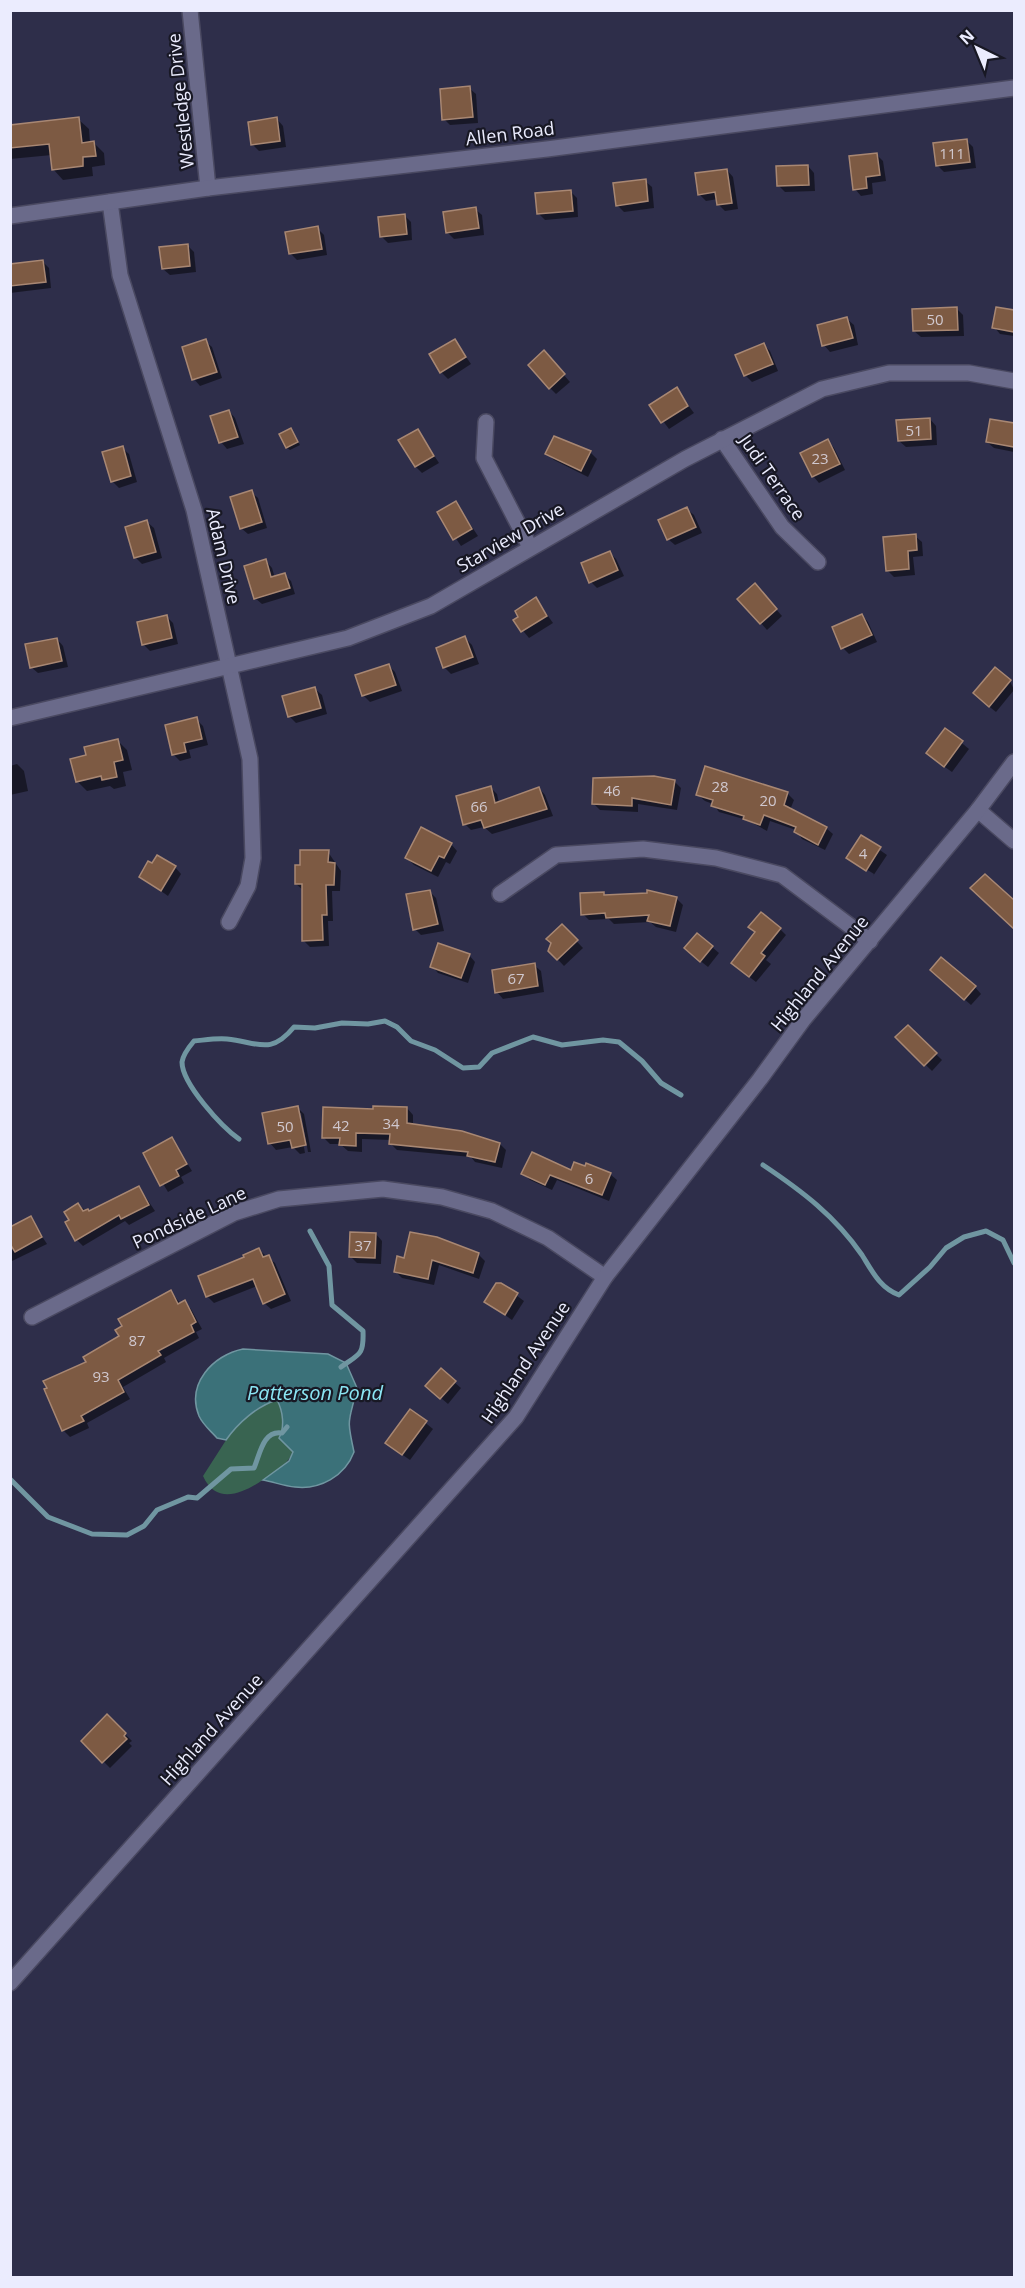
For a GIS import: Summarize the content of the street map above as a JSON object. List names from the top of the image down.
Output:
{
  "streets": {
    "street": [
      "Westledge Drive",
      "Allen Road",
      "Judi Terrace",
      "Starview Drive",
      "Adam Drive",
      "Highland Avenue",
      "Pondside Lane"
    ]
  },
  "crossings": [
    ["Westledge Drive", "Allen Road"],
    ["Allen Road", "Adam Drive"],
    ["Judi Terrace", "Starview Drive"],
    ["Starview Drive", "Adam Drive"],
    ["Highland Avenue", "Pondside Lane"]
  ],
  "water": ["Patterson Pond"],
  "house_numbers": [
    "111",
    "50",
    "51",
    "23",
    "28",
    "46",
    "20",
    "66",
    "4",
    "67",
    "34",
    "42",
    "50",
    "6",
    "37",
    "87",
    "93"
  ],
  "north": "top left"
}
